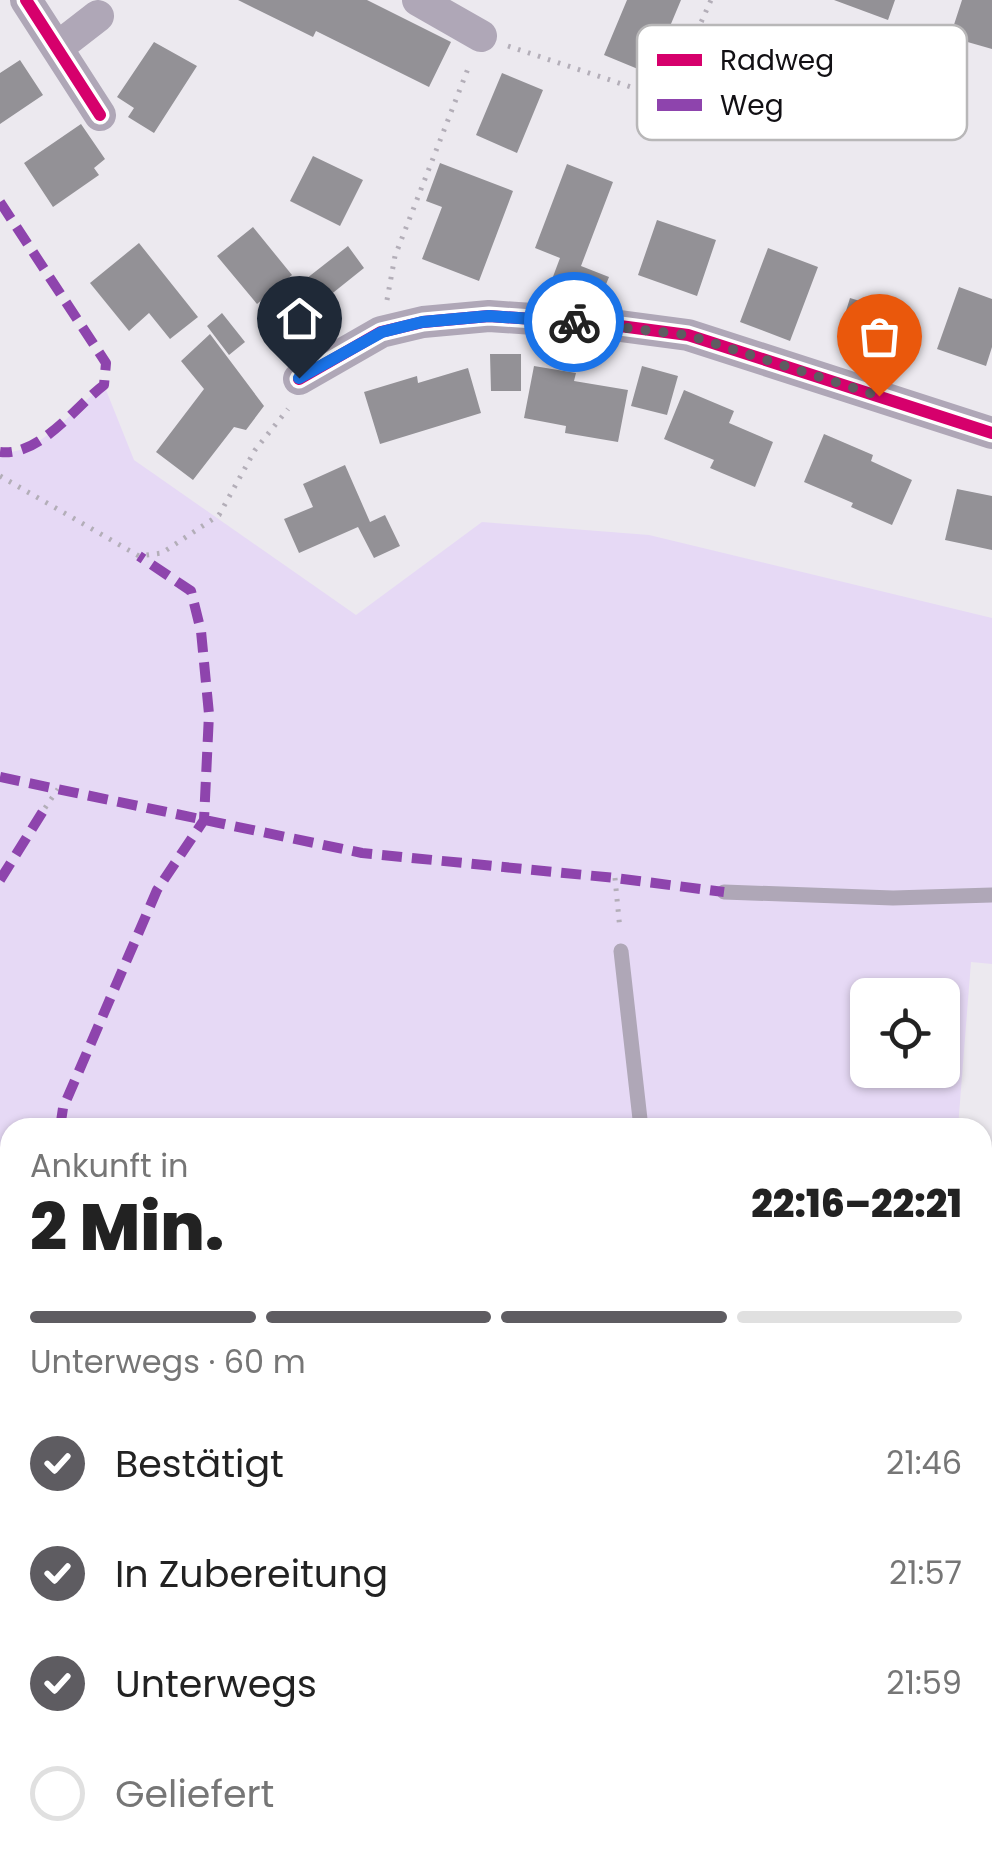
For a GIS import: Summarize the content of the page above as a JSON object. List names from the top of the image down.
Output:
{
  "legend": ["Radweg", "Weg"],
  "page": {
    "heading": ["2 Min.", "Ankunft in", "22:16–22:21"],
    "bar": "Unterwegs · 60 m",
    "list": [
      ["Bestätigt", "21:46"],
      ["In Zubereitung", "21:57"],
      ["Unterwegs", "21:59"],
      "Geliefert"
    ]
  }
}
